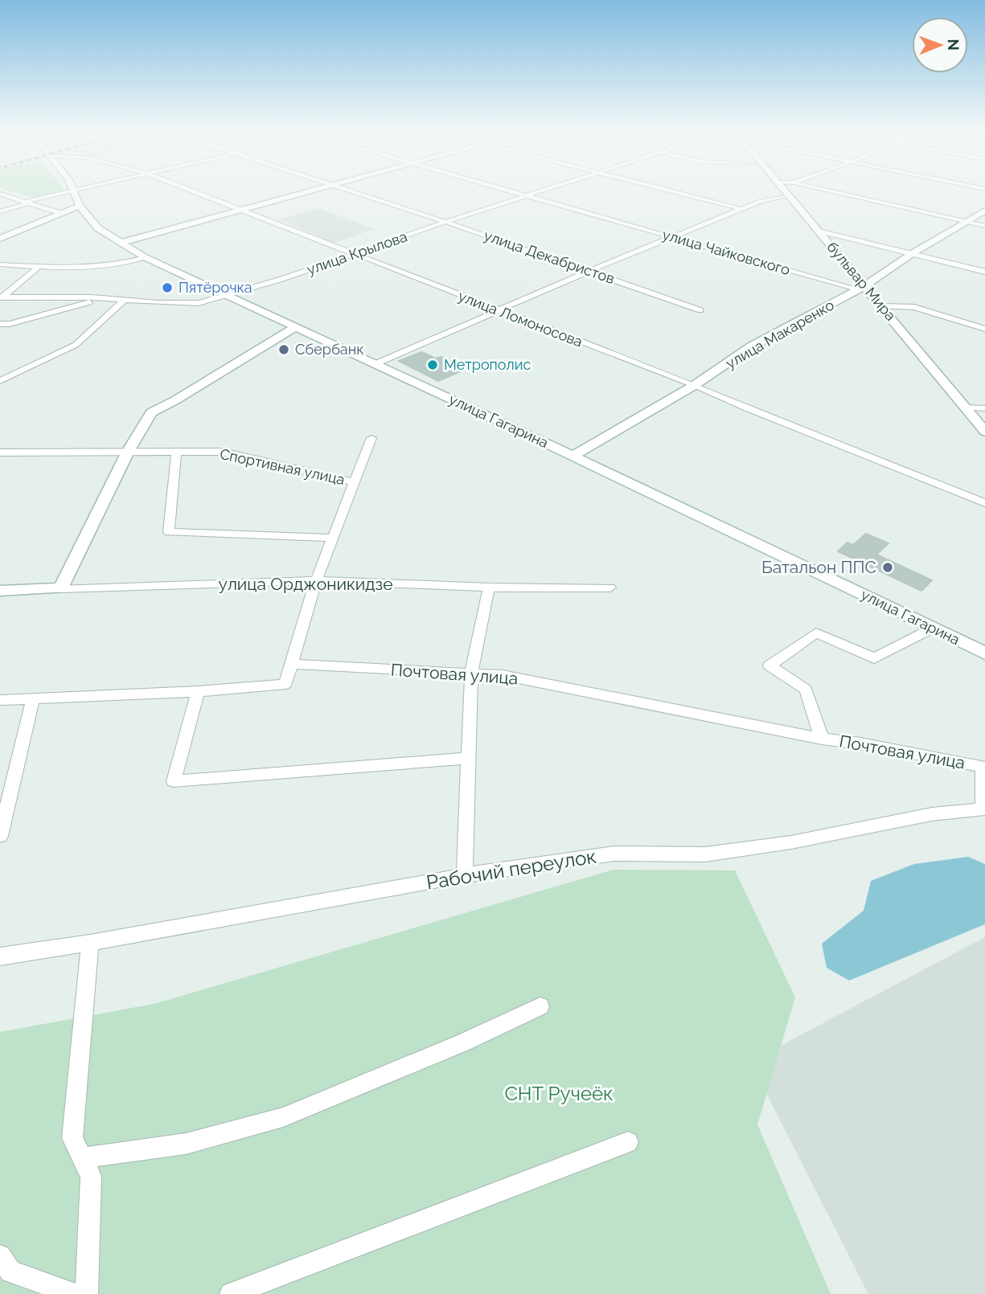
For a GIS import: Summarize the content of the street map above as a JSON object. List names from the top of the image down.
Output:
{
  "streets": {
    "main road": [
      "бульвар Мира",
      "улица Макаренко",
      "улица Гагарина",
      "улица Орджоникидзе"
    ],
    "street": [
      "улица Чайковского",
      "улица Крылова",
      "улица Декабристов",
      "улица Ломоносова",
      "Спортивная улица",
      "Почтовая улица",
      "Рабочий переулок"
    ]
  },
  "crossings": [
    ["улица Чайковского", "улица Крылова"],
    ["улица Чайковского", "бульвар Мира"],
    ["улица Чайковского", "улица Макаренко"],
    ["улица Крылова", "улица Декабристов"],
    ["улица Крылова", "улица Ломоносова"],
    ["улица Крылова", "улица Гагарина"],
    ["бульвар Мира", "улица Макаренко"],
    ["улица Ломоносова", "улица Макаренко"],
    ["улица Макаренко", "улица Гагарина"],
    ["Почтовая улица", "Рабочий переулок"]
  ],
  "parks": ["СНТ Ручеёк"],
  "places": [
    "Пятёрочка",
    "Сбербанк",
    "Метрополис",
    "Батальон ППС"
  ],
  "north": "right"
}
